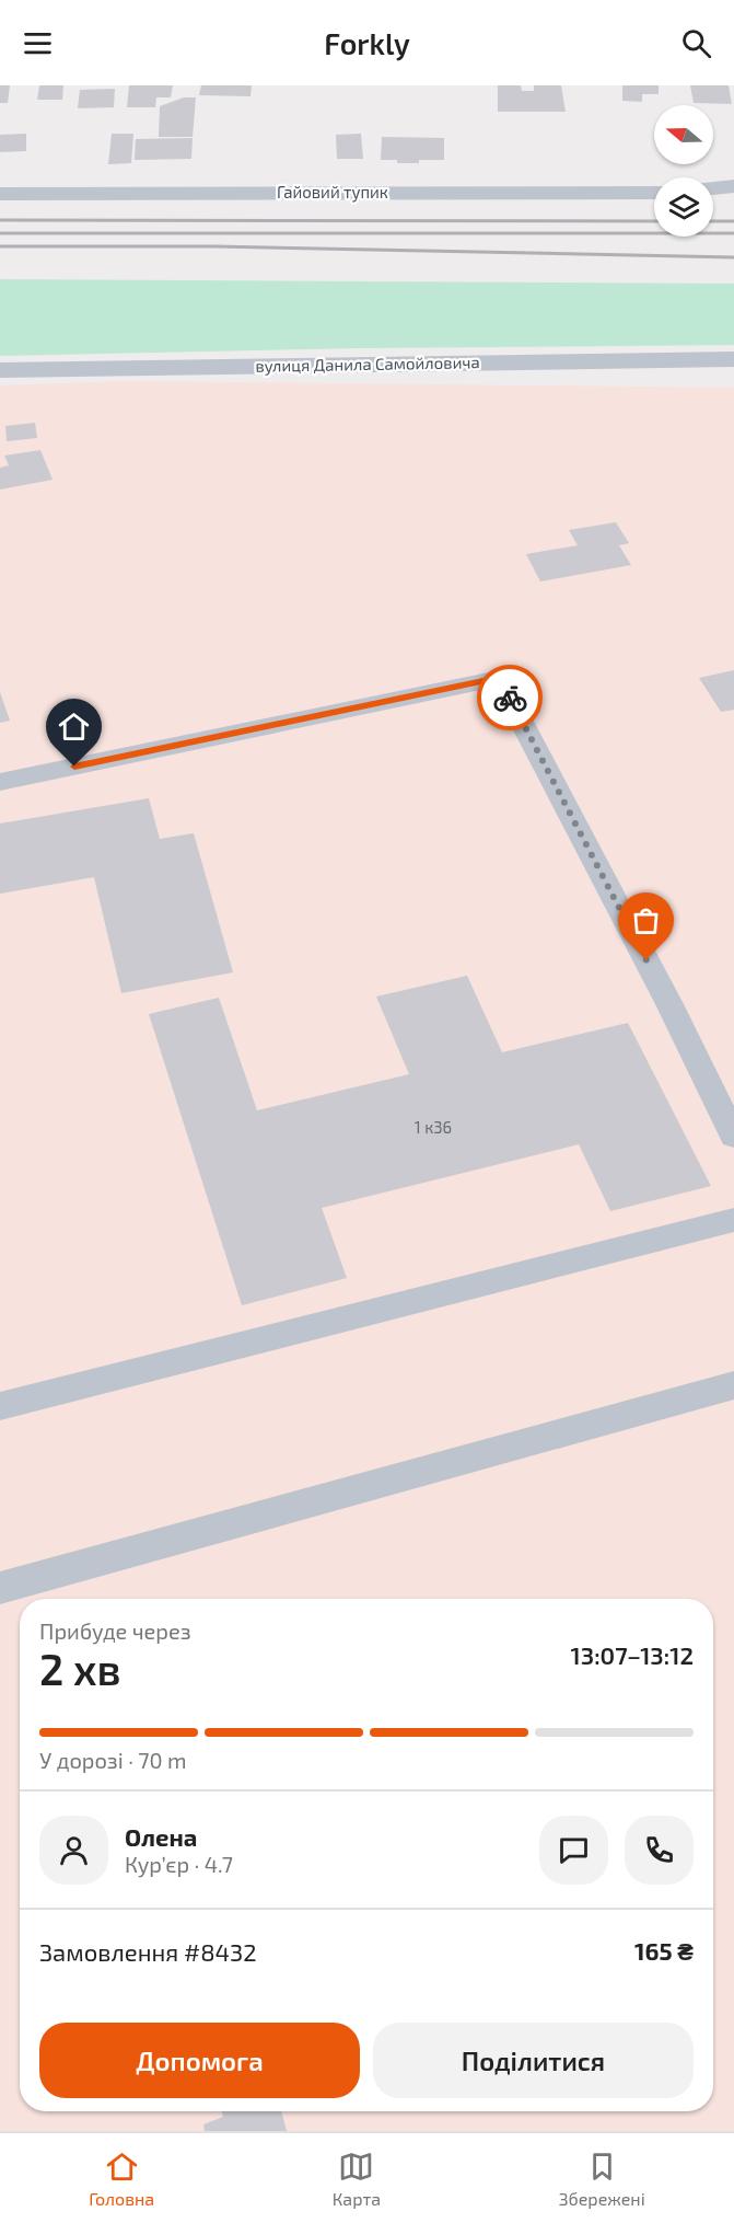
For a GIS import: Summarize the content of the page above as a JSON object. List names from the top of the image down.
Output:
{
  "streets": {
    "street": ["Гайовий тупик", "вулиця Данила Самойловича"]
  },
  "house_numbers": ["1 к36"],
  "north": "left",
  "page": {
    "header": "Forkly",
    "heading": ["2 хв", "Прибуде через", "13:07–13:12"],
    "panel": [
      "Олена",
      "Кур’єр · 4.7",
      "Замовлення #8432",
      "165 ₴"
    ],
    "bar": "У дорозі · 70 m",
    "buttons": ["Допомога", "Поділитися"],
    "tabs": ["Головна", "Карта", "Збережені"]
  }
}
